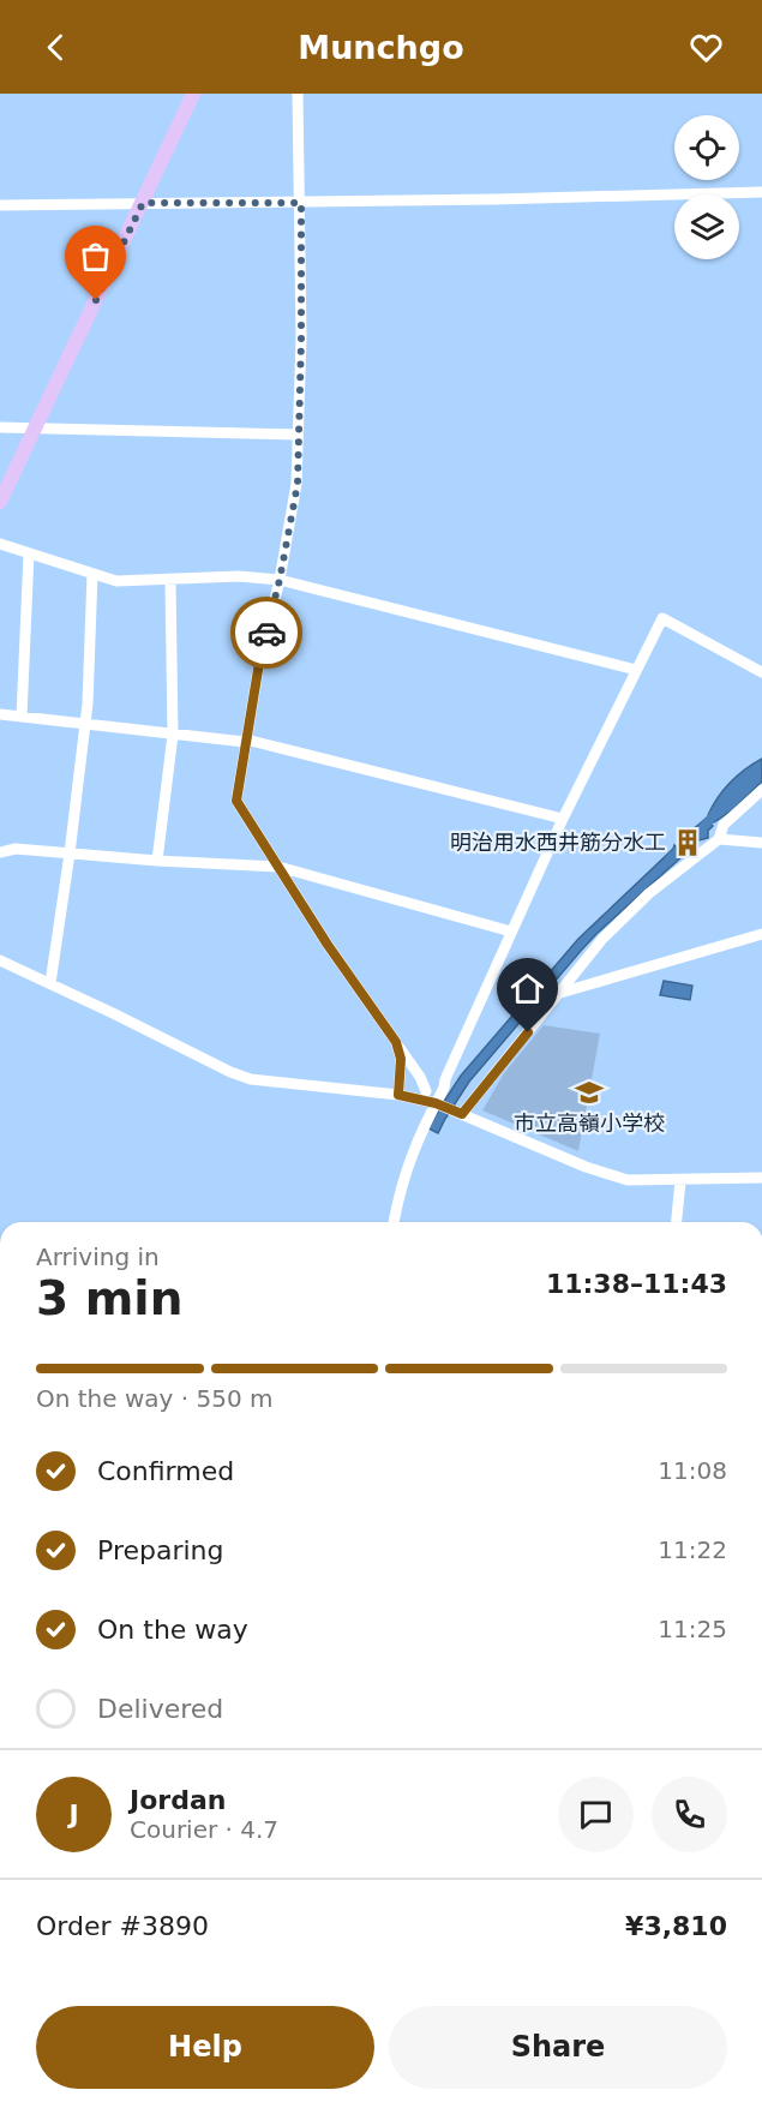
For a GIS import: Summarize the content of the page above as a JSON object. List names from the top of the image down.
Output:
{
  "places": {
    "building": ["明治用水西井筋分水工"],
    "school or university": ["市立高嶺小学校"]
  },
  "page": {
    "header": "Munchgo",
    "heading": ["3 min", "Arriving in", "11:38–11:43"],
    "panel": [
      "Jordan",
      "Courier · 4.7",
      "Order #3890",
      "¥3,810"
    ],
    "bar": "On the way · 550 m",
    "list": [
      ["Confirmed", "11:08"],
      ["Preparing", "11:22"],
      ["On the way", "11:25"],
      "Delivered"
    ],
    "round": "J",
    "buttons": ["Help", "Share"]
  }
}
